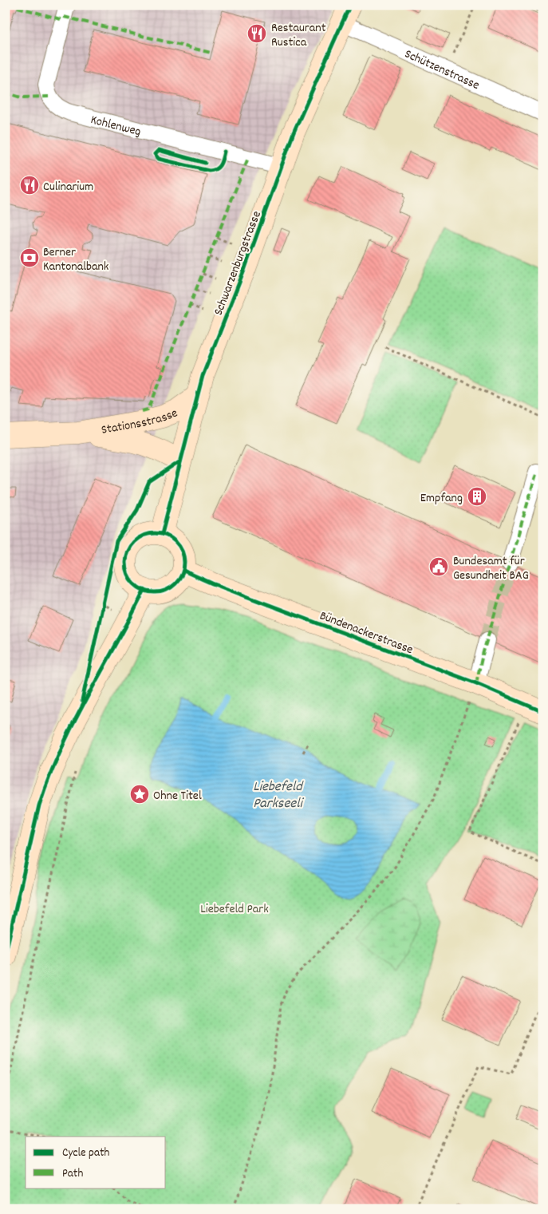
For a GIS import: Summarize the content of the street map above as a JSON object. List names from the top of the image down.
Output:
{
  "streets": {
    "main road": ["Schwarzenburgstrasse", "Stationsstrasse", "Bündenackerstrasse"],
    "street": ["Schützenstrasse", "Kohlenweg"]
  },
  "crossings": [
    ["Schützenstrasse", "Schwarzenburgstrasse"],
    ["Kohlenweg", "Schwarzenburgstrasse"],
    ["Schwarzenburgstrasse", "Stationsstrasse"],
    ["Schwarzenburgstrasse", "Bündenackerstrasse"]
  ],
  "water": ["Liebefeld Parkseeli"],
  "parks": ["Liebefeld Park"],
  "places": {
    "restaurant": ["Restaurant Rustica", "Culinarium"],
    "bank": ["Berner Kantonalbank"],
    "building": ["Empfang"],
    "public building": ["Bundesamt für Gesundheit BAG"],
    "place": ["Ohne Titel"]
  },
  "legend": ["Cycle path", "Path"]
}
